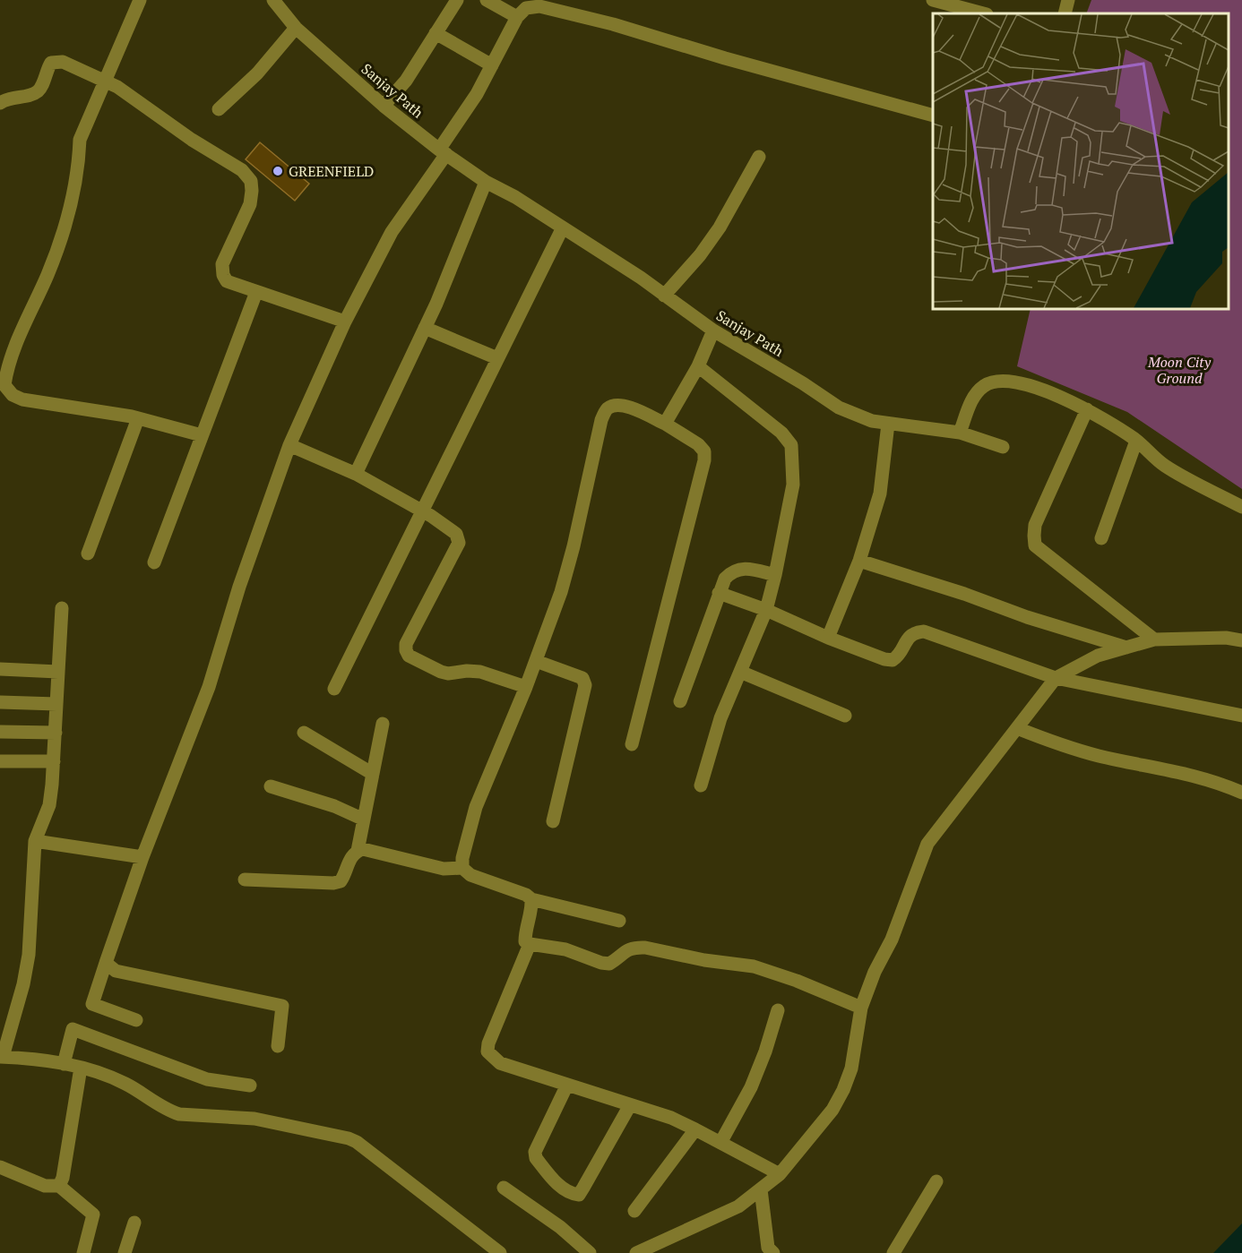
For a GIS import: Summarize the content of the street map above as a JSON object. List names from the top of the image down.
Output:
{
  "streets": {
    "street": ["Sanjay Path"]
  },
  "parks": ["Moon City Ground"],
  "places": ["GREENFIELD"]
}
